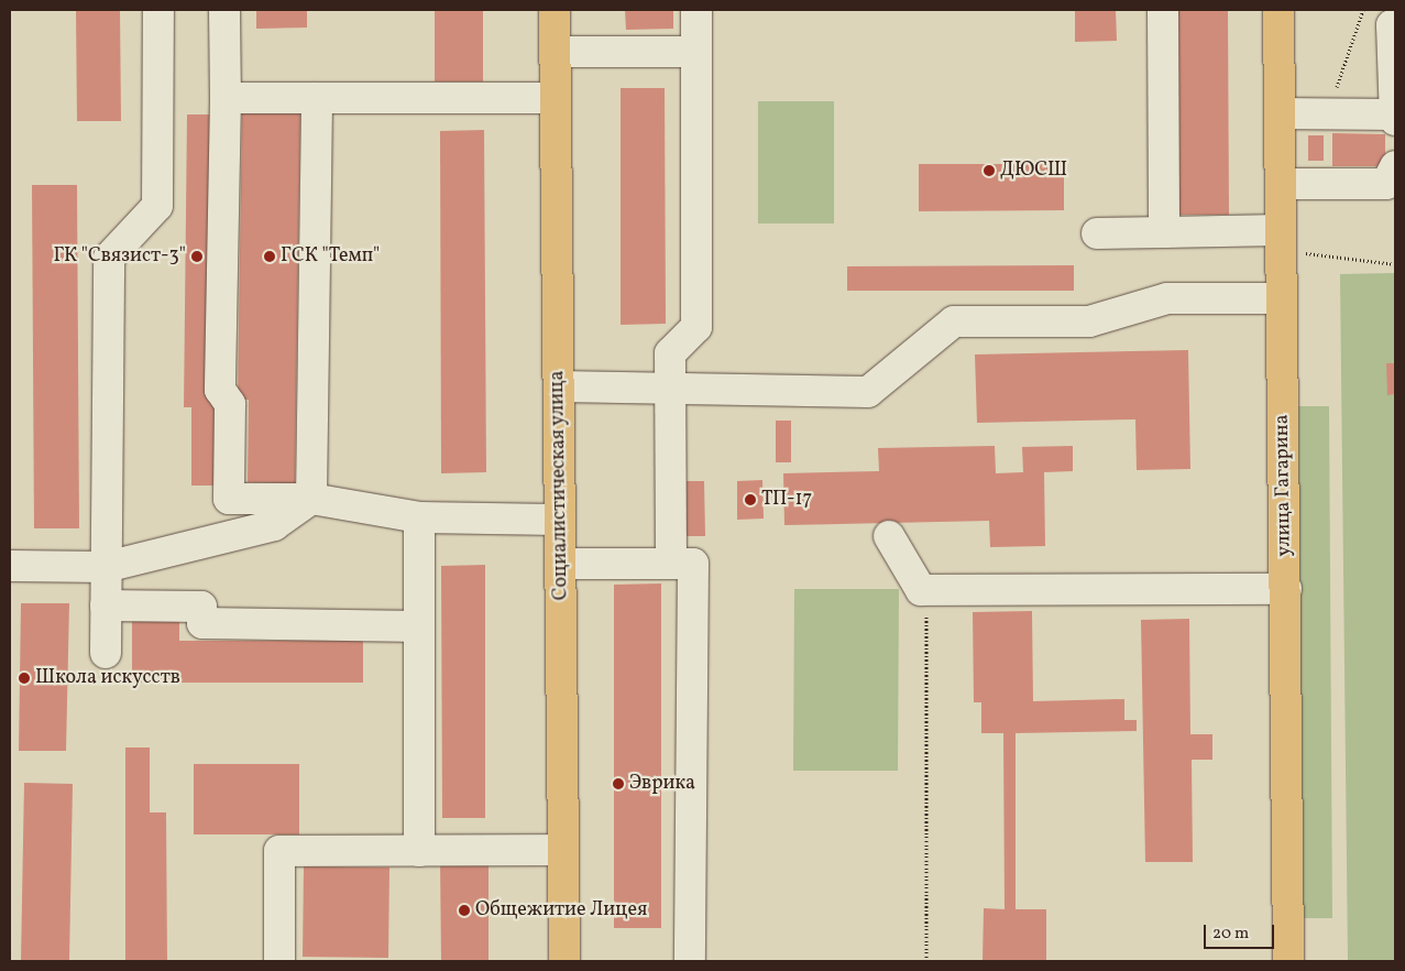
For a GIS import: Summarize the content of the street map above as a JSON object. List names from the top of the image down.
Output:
{
  "streets": {
    "main road": ["Социалистическая улица", "улица Гагарина"]
  },
  "places": [
    "ДЮСШ",
    "ГК \"Связист-3\"",
    "ГСК \"Темп\"",
    "ТП-17",
    "Школа искусств",
    "Эврика",
    "Общежитие Лицея"
  ],
  "scale_bar": "20 m"
}
